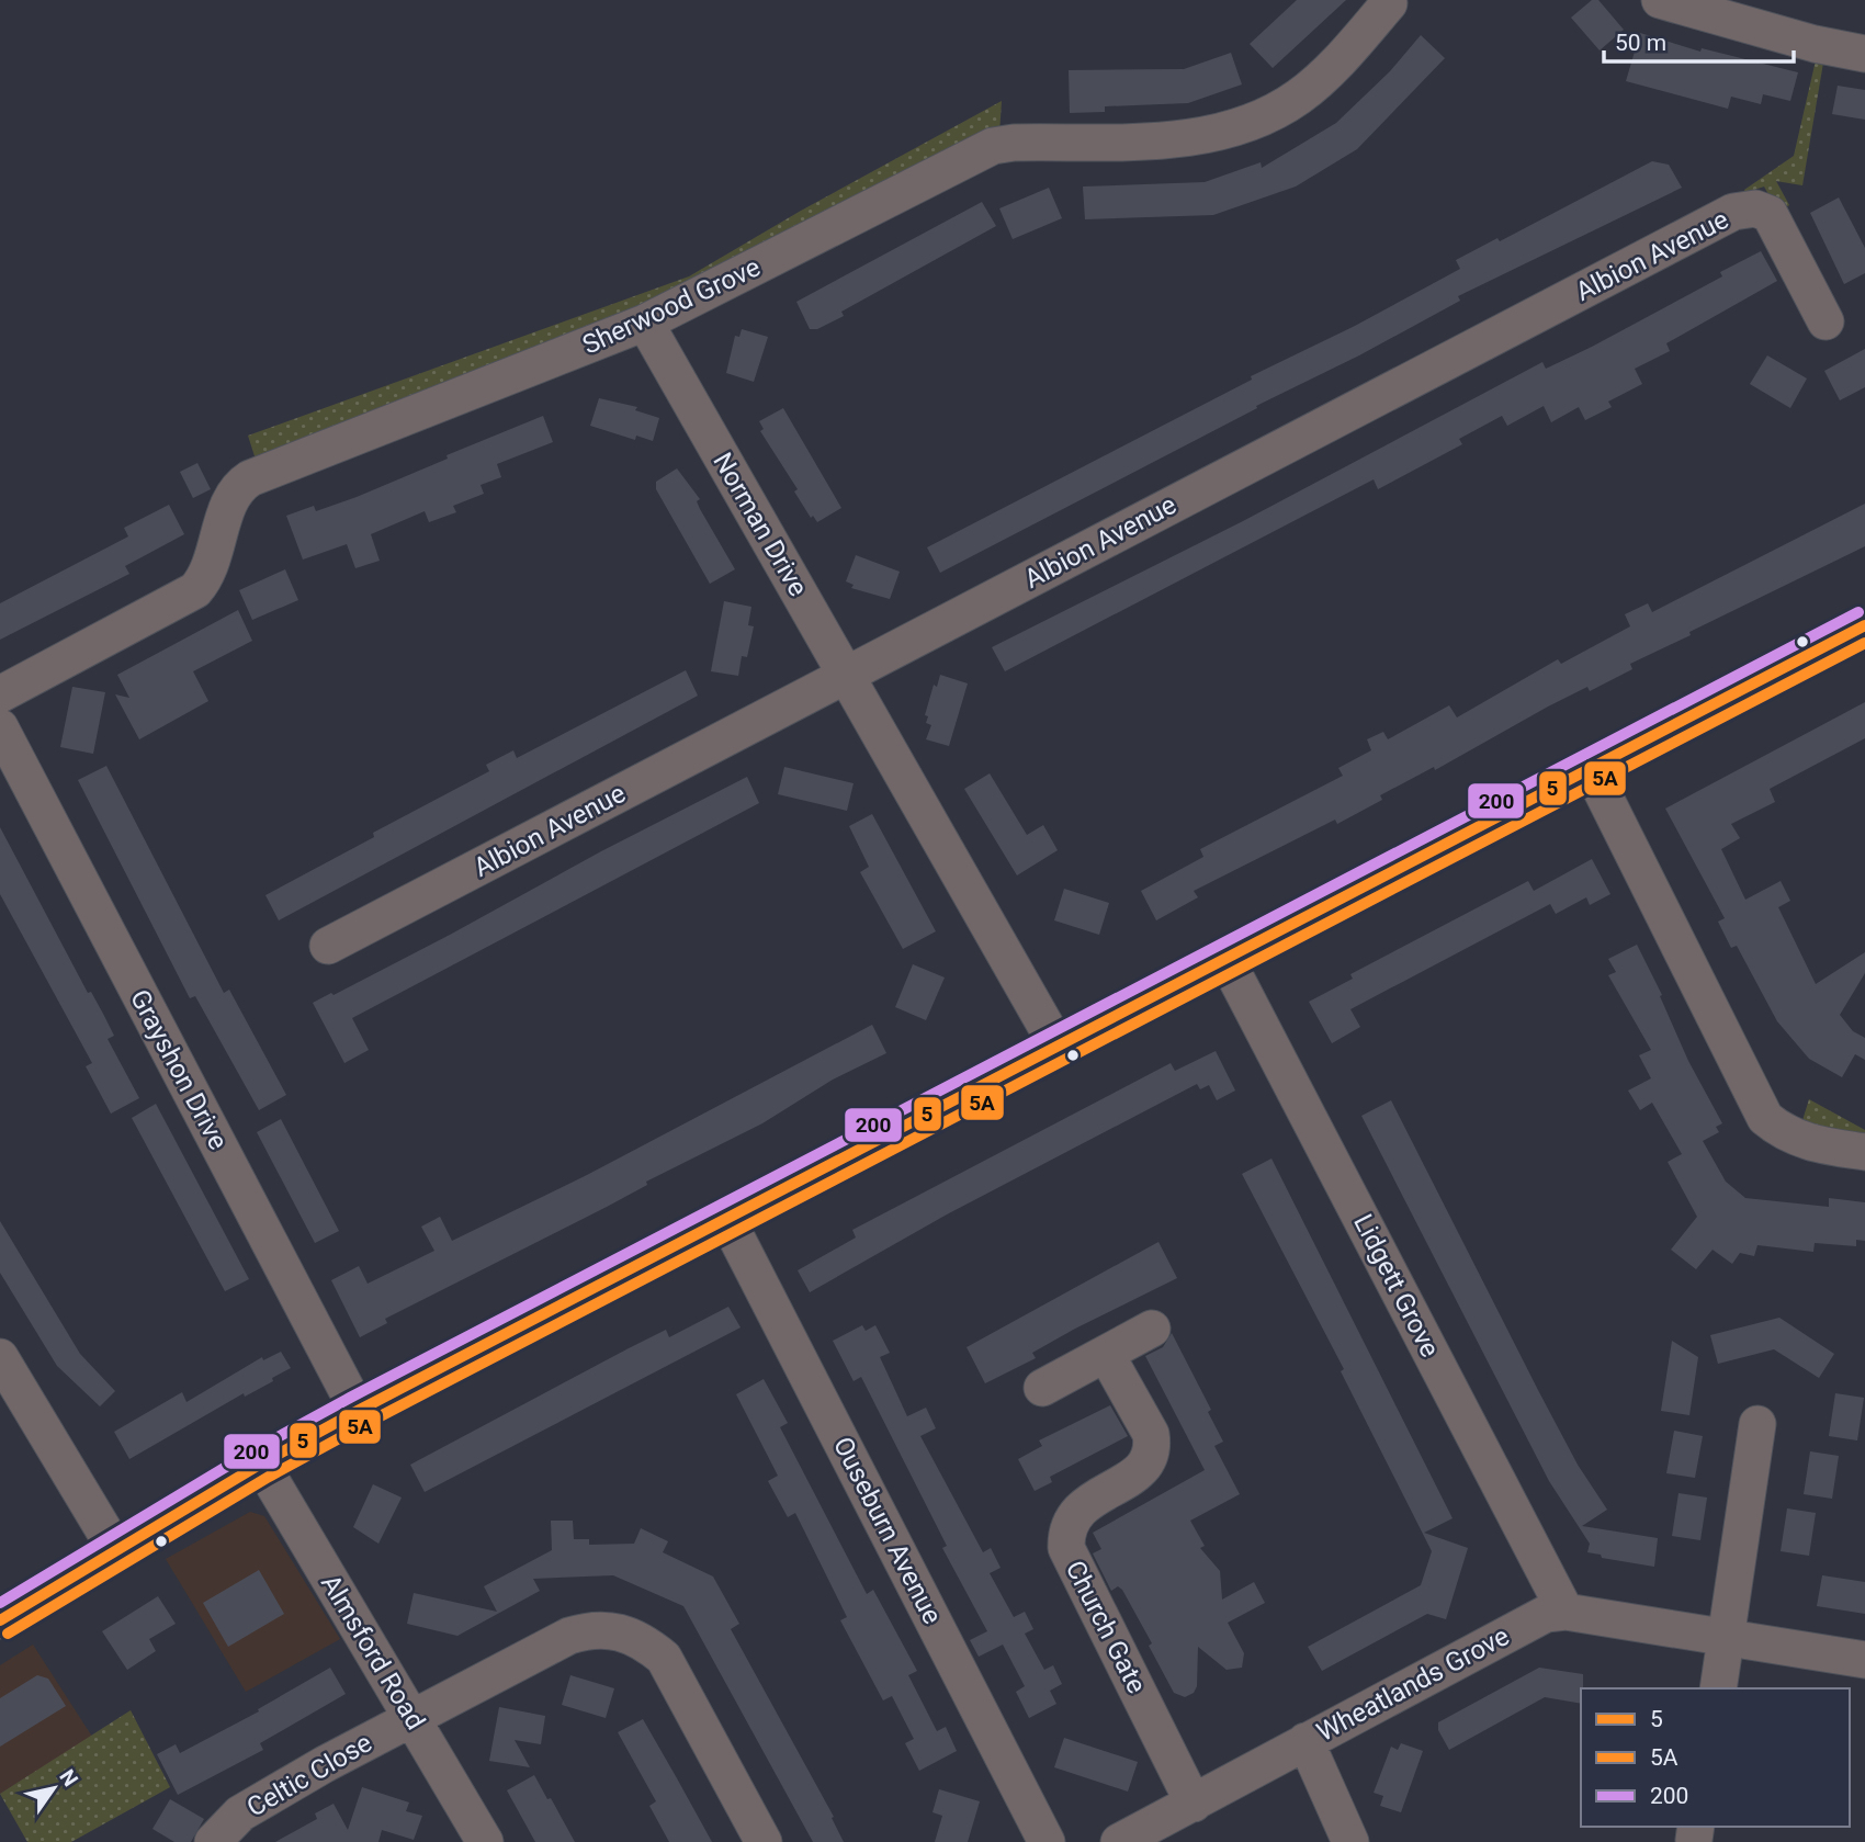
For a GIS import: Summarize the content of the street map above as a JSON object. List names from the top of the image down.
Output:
{
  "streets": {
    "street": [
      "Albion Avenue",
      "Sherwood Grove",
      "Norman Drive",
      "Grayshon Drive",
      "Lidgett Grove",
      "Ouseburn Avenue",
      "Church Gate",
      "Almsford Road",
      "Wheatlands Grove",
      "Celtic Close"
    ]
  },
  "crossings": [
    ["Albion Avenue", "Norman Drive"],
    ["Sherwood Grove", "Norman Drive"],
    ["Lidgett Grove", "Wheatlands Grove"],
    ["Church Gate", "Wheatlands Grove"],
    ["Almsford Road", "Celtic Close"]
  ],
  "lines": ["transit line 200", "transit line 5", "transit line 5A"],
  "legend": ["5", "5A", "200"],
  "scale_bar": "50 m",
  "north": "top right"
}
